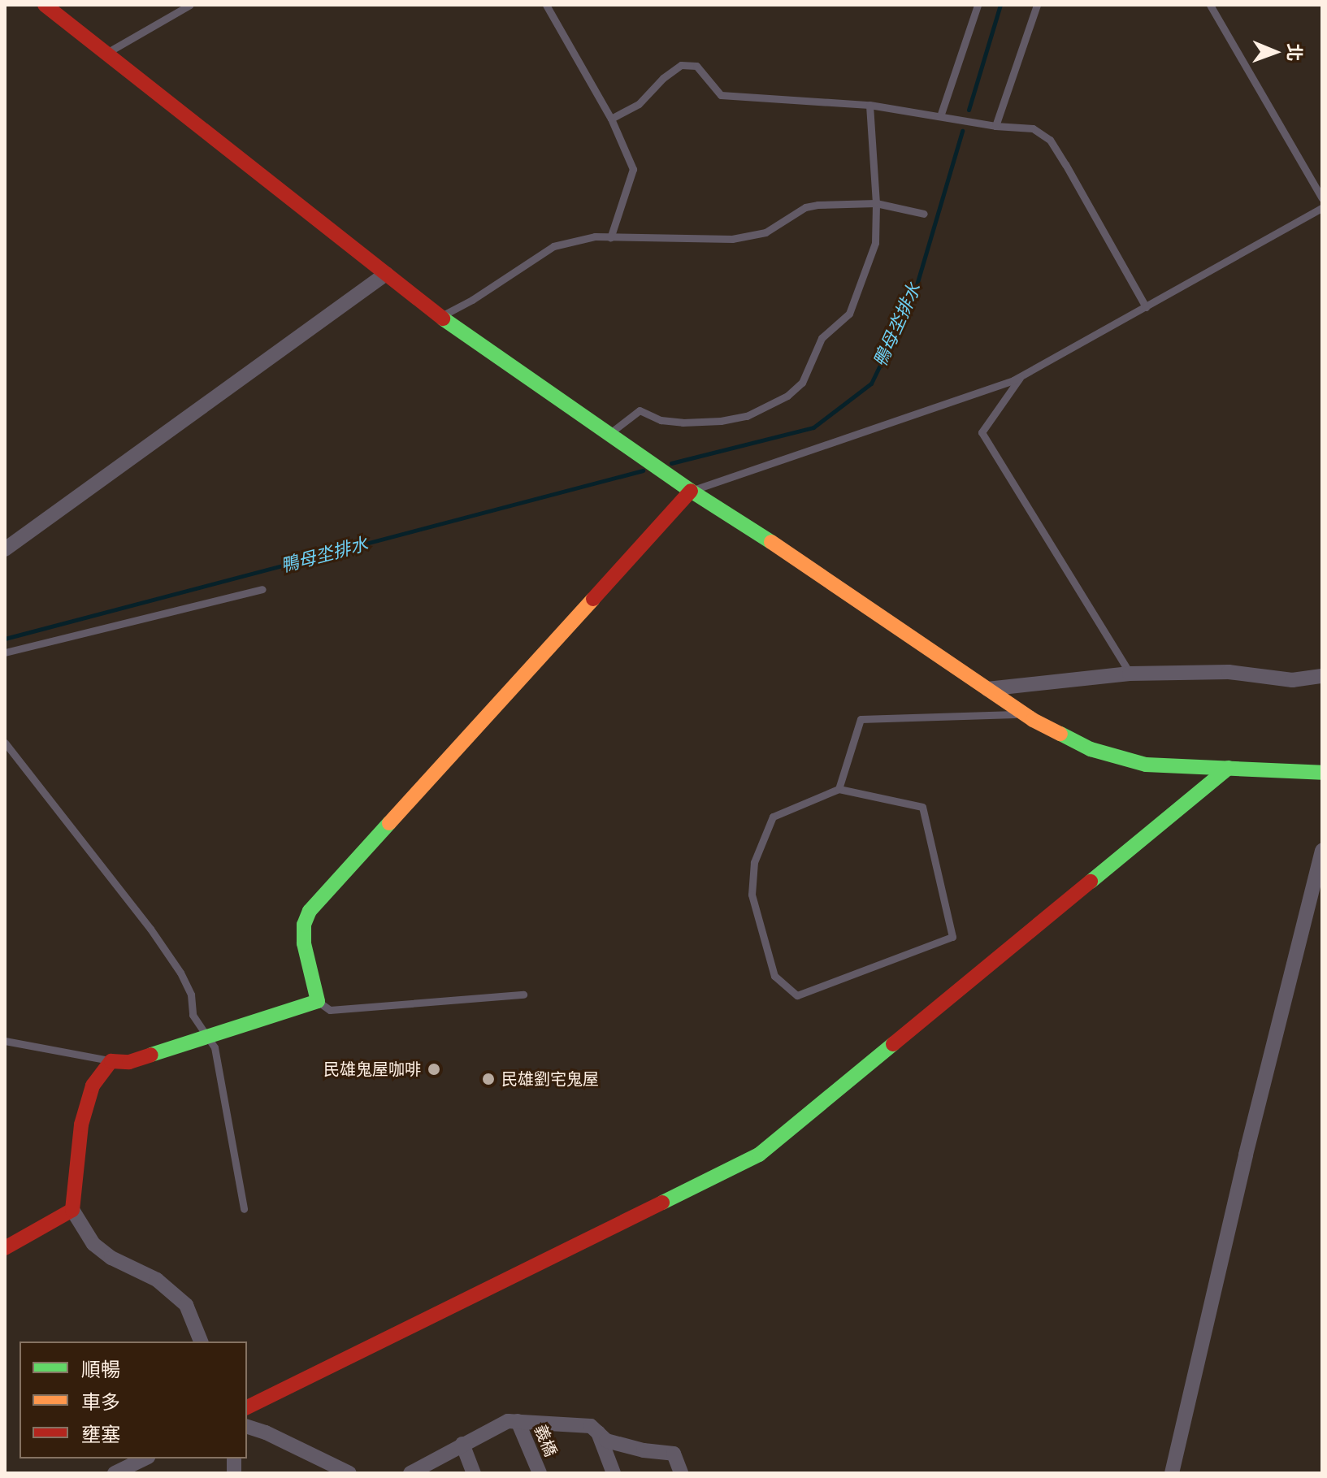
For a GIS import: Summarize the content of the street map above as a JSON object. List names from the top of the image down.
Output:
{
  "streets": {
    "street": ["義橋"]
  },
  "water": ["鴨母坔排水"],
  "places": ["民雄鬼屋咖啡", "民雄劉宅鬼屋"],
  "legend": ["順暢", "車多", "壅塞"],
  "north": "right"
}
